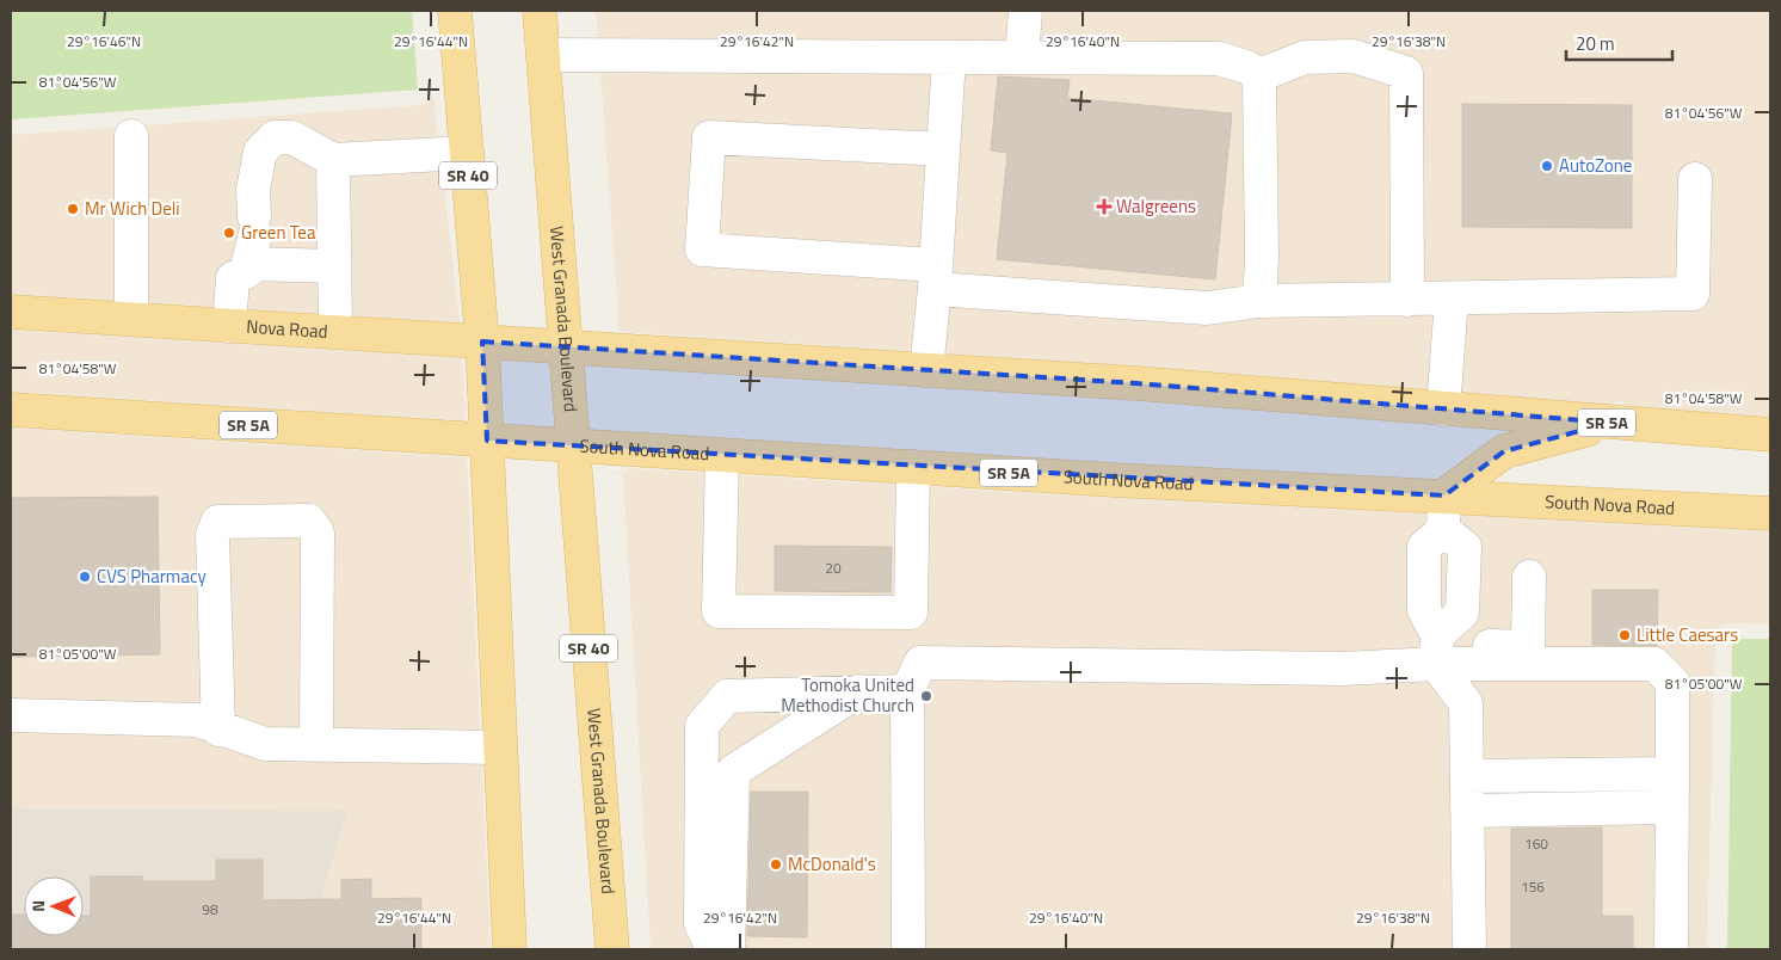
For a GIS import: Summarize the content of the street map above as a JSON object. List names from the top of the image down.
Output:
{
  "streets": {
    "main road": [
      "SR 40",
      "West Granada Boulevard",
      "Nova Road",
      "SR 5A",
      "South Nova Road"
    ]
  },
  "crossings": [
    ["SR 40", "Nova Road"],
    ["SR 40", "SR 5A"],
    ["SR 40", "South Nova Road"],
    ["West Granada Boulevard", "Nova Road"],
    ["West Granada Boulevard", "SR 5A"],
    ["West Granada Boulevard", "South Nova Road"],
    ["Nova Road", "SR 5A"],
    ["SR 5A", "South Nova Road"]
  ],
  "places": {
    "other": [
      "AutoZone",
      "Mr Wich Deli",
      "Green Tea",
      "CVS Pharmacy",
      "Little Caesars",
      "Tomoka United Methodist Church",
      "McDonald's"
    ],
    "health": ["Walgreens"]
  },
  "house_numbers": [
    "20",
    "160",
    "156",
    "98"
  ],
  "scale_bar": "20 m",
  "north": "left",
  "coordinates": [
    "29°16'46\"N",
    "29°16'44\"N",
    "29°16'42\"N",
    "29°16'40\"N",
    "29°16'38\"N",
    "81°04'56\"W",
    "81°04'58\"W",
    "81°05'00\"W"
  ]
}
